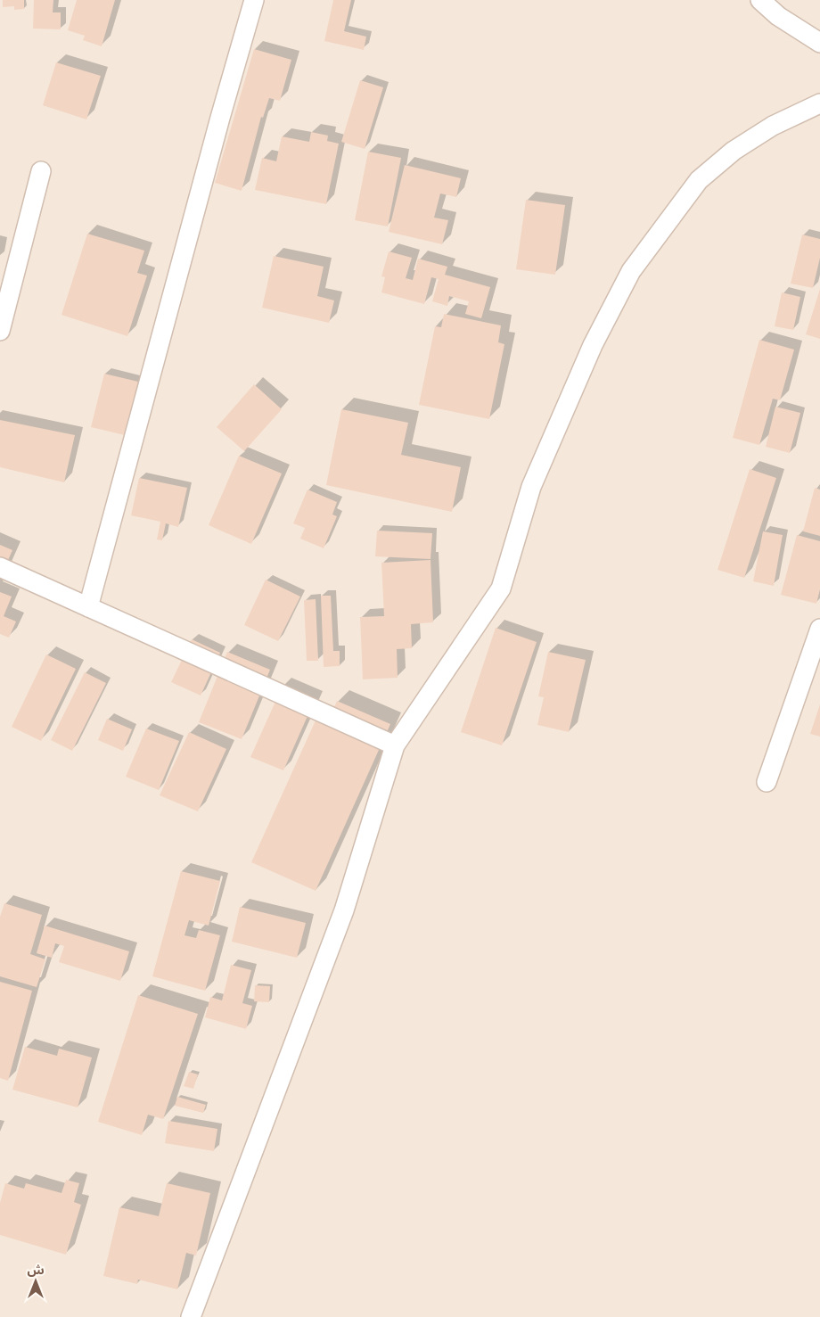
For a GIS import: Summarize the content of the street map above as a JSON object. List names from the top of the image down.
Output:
{
  "north": "top"
}
